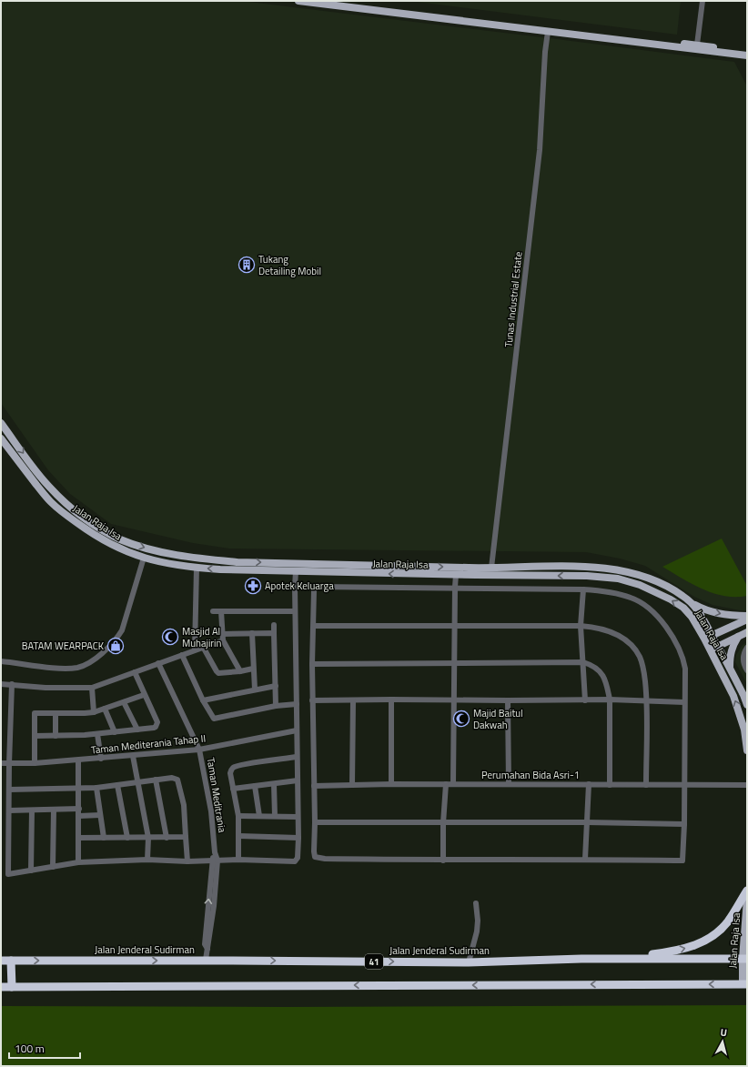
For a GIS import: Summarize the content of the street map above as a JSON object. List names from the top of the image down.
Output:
{
  "streets": {
    "highway": ["Jalan Jenderal Sudirman", "41"],
    "main road": ["Jalan Raja Isa"],
    "street": [
      "Tunas Industrial Estate",
      "Taman Mediterania Tahap II",
      "Perumahan Bida Asri-1",
      "Taman Meditrania"
    ]
  },
  "crossings": [
    ["Tunas Industrial Estate", "Jalan Raja Isa"],
    ["Jalan Raja Isa", "Jalan Jenderal Sudirman"],
    ["Taman Mediterania Tahap II", "Taman Meditrania"],
    ["Taman Meditrania", "Jalan Jenderal Sudirman"]
  ],
  "places": {
    "building": ["Tukang Detailing Mobil"],
    "pharmacy": ["Apotek Keluarga"],
    "mosque": ["Masjid Al Muhajirin", "Majid Baitul Dakwah"],
    "shop": ["BATAM WEARPACK"]
  },
  "scale_bar": "100 m",
  "north": "top"
}
